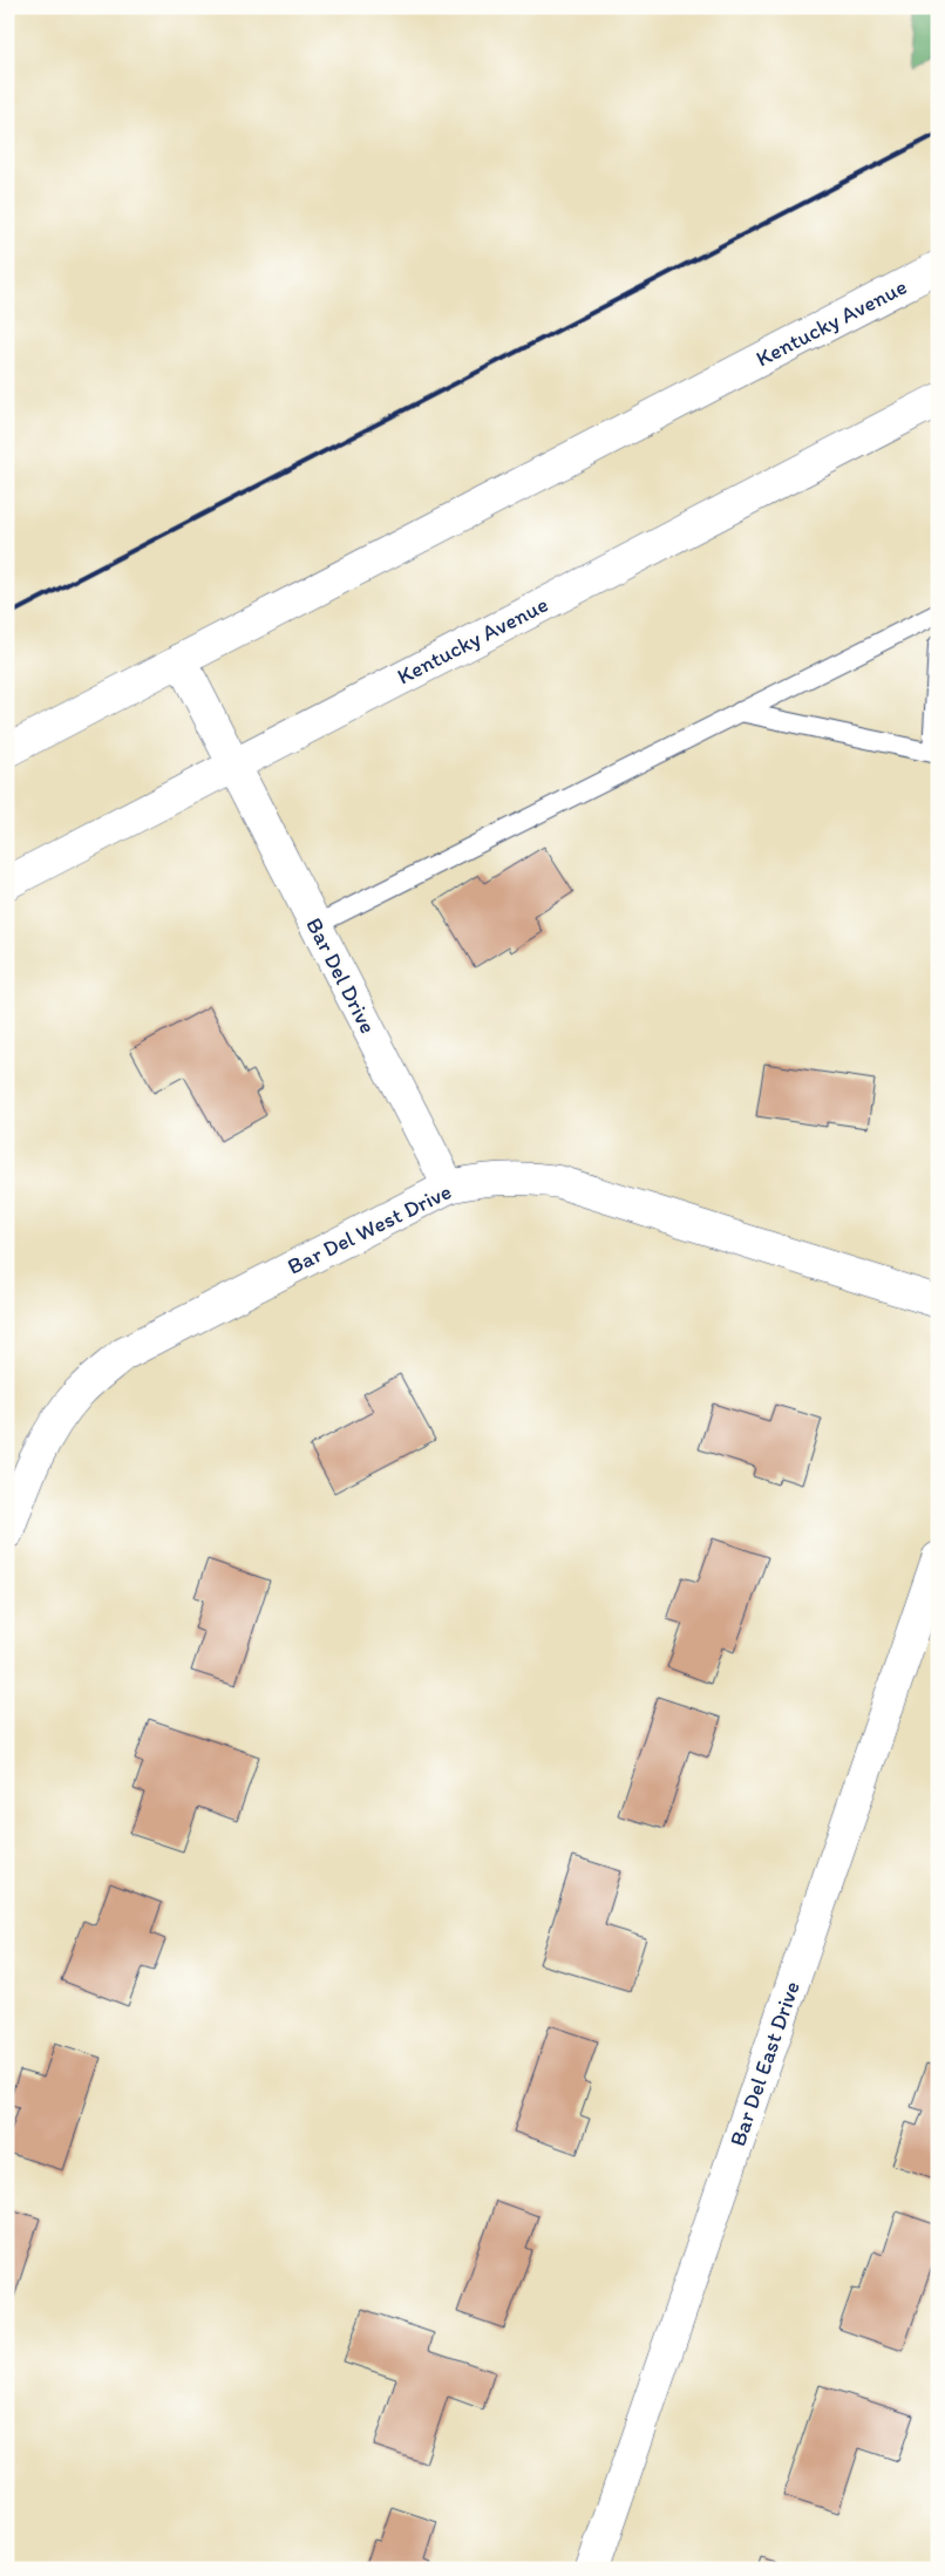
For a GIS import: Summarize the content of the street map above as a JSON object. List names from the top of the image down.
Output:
{
  "streets": {
    "street": [
      "Kentucky Avenue",
      "Bar Del Drive",
      "Bar Del West Drive",
      "Bar Del East Drive"
    ]
  },
  "crossings": [
    ["Kentucky Avenue", "Bar Del Drive"],
    ["Bar Del Drive", "Bar Del West Drive"]
  ]
}
